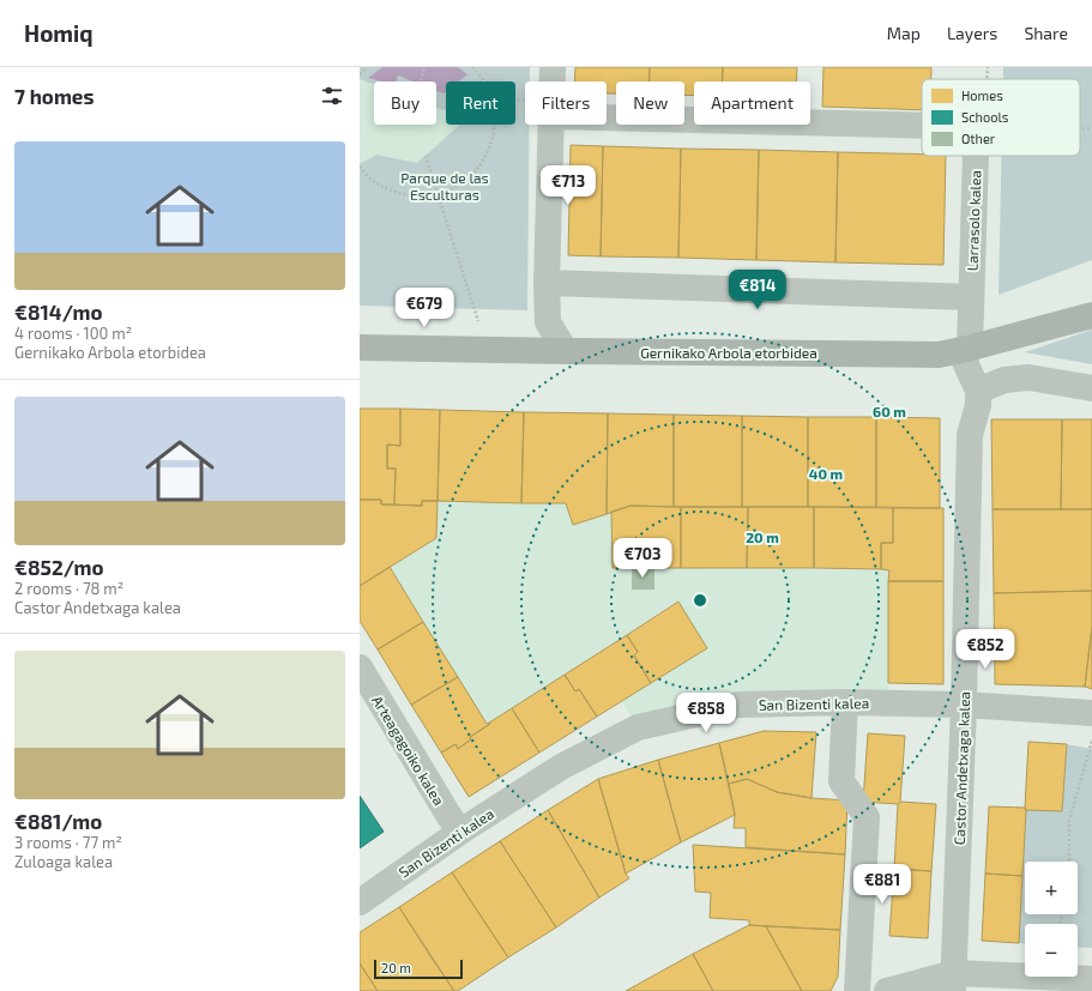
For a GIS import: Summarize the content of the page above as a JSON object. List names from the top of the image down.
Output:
{
  "streets": {
    "street": [
      "Larrasolo kalea",
      "Gernikako Arbola etorbidea",
      "San Bizenti kalea",
      "Arteagagoiko kalea",
      "Castor Andetxaga kalea"
    ]
  },
  "crossings": [
    ["Larrasolo kalea", "Gernikako Arbola etorbidea"],
    ["San Bizenti kalea", "Arteagagoiko kalea"],
    ["San Bizenti kalea", "Castor Andetxaga kalea"]
  ],
  "parks": ["Parque de las Esculturas"],
  "legend": ["Homes", "Schools", "Other"],
  "scale_bar": "20 m",
  "page": {
    "header": "Homiq",
    "nav": ["Map", "Layers", "Share"],
    "heading": "7 homes",
    "chip": [
      "Buy",
      "Rent",
      "Filters",
      "New",
      "Apartment"
    ],
    "list": [
      {
        "name": "€814/mo",
        "note": "4 rooms · 100 m² · Gernikako Arbola etorbidea"
      },
      {
        "name": "€852/mo",
        "note": "2 rooms · 78 m² · Castor Andetxaga kalea"
      },
      {
        "name": "€881/mo",
        "note": "3 rooms · 77 m² · Zuloaga kalea"
      }
    ],
    "price": [
      "€713",
      "€814",
      "€679",
      "€703",
      "€852",
      "€858",
      "€881"
    ],
    "map_buttons": ["+", "−"],
    "scale": "20 m"
  },
  "rings": ["60 m", "40 m", "20 m"]
}
